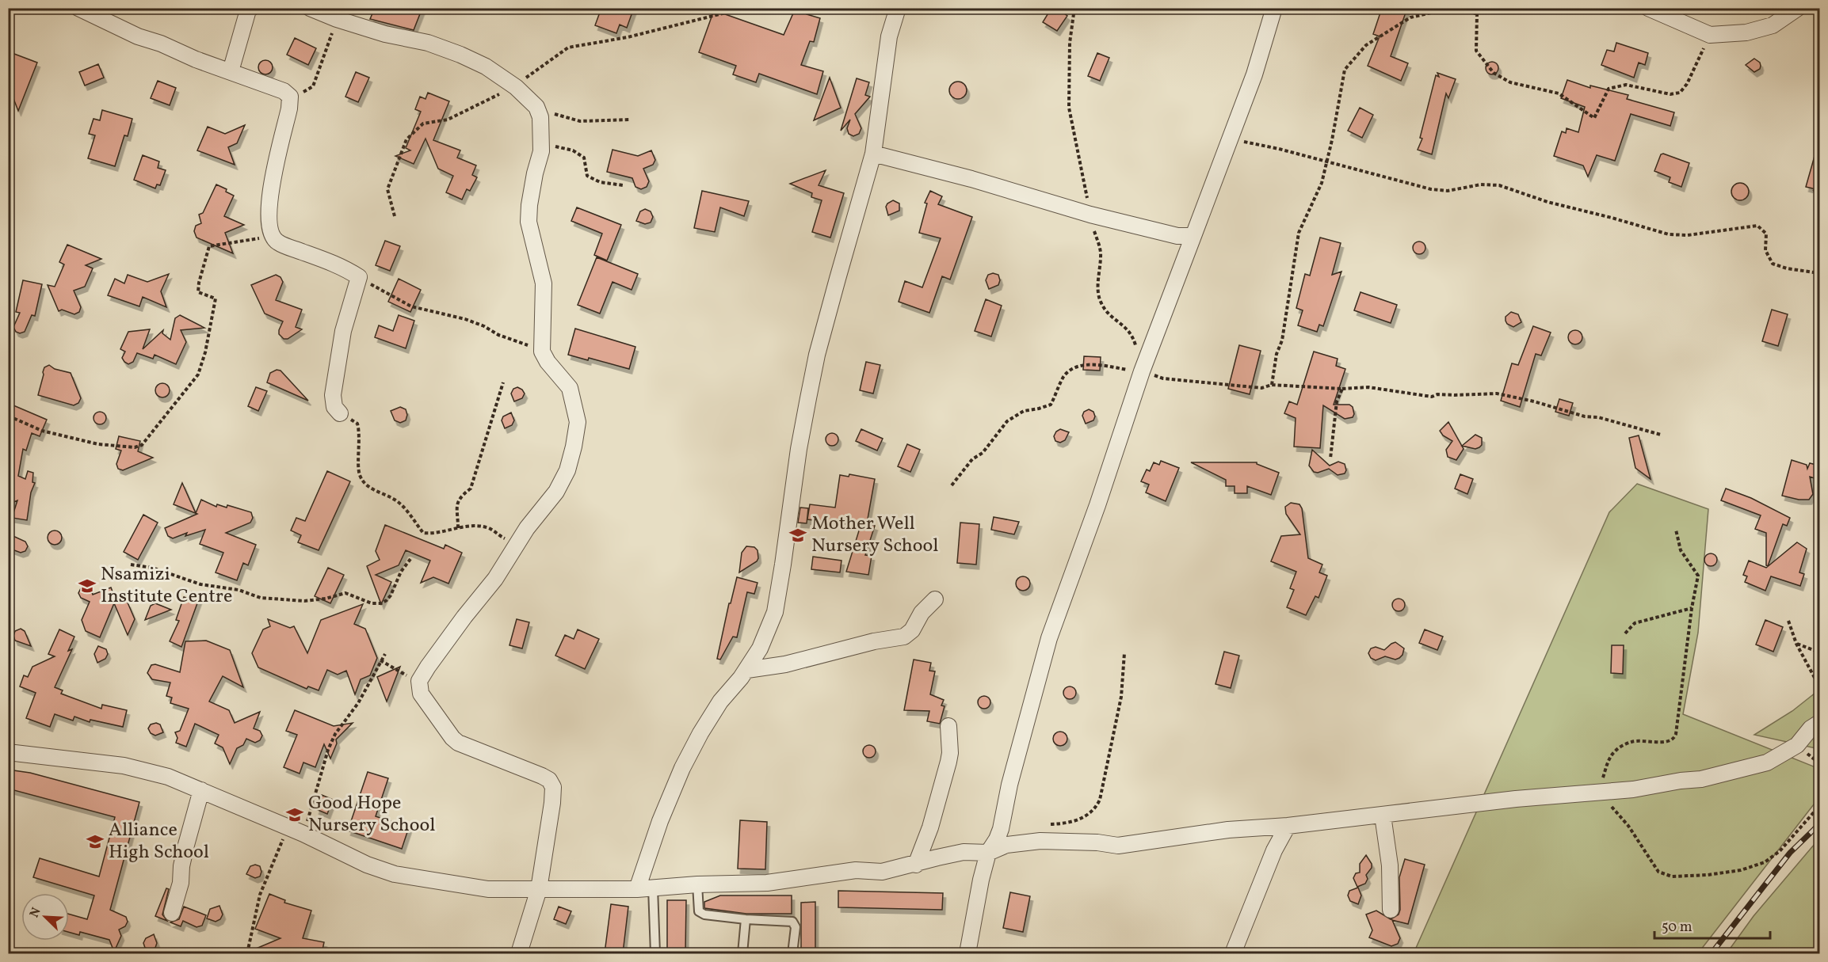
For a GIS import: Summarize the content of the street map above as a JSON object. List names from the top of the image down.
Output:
{
  "places": {
    "school or university": [
      "Mother Well Nursery School",
      "Nsamizi Institute Centre",
      "Good Hope Nursery School",
      "Alliance High School"
    ]
  },
  "scale_bar": "50 m",
  "north": "top left"
}
